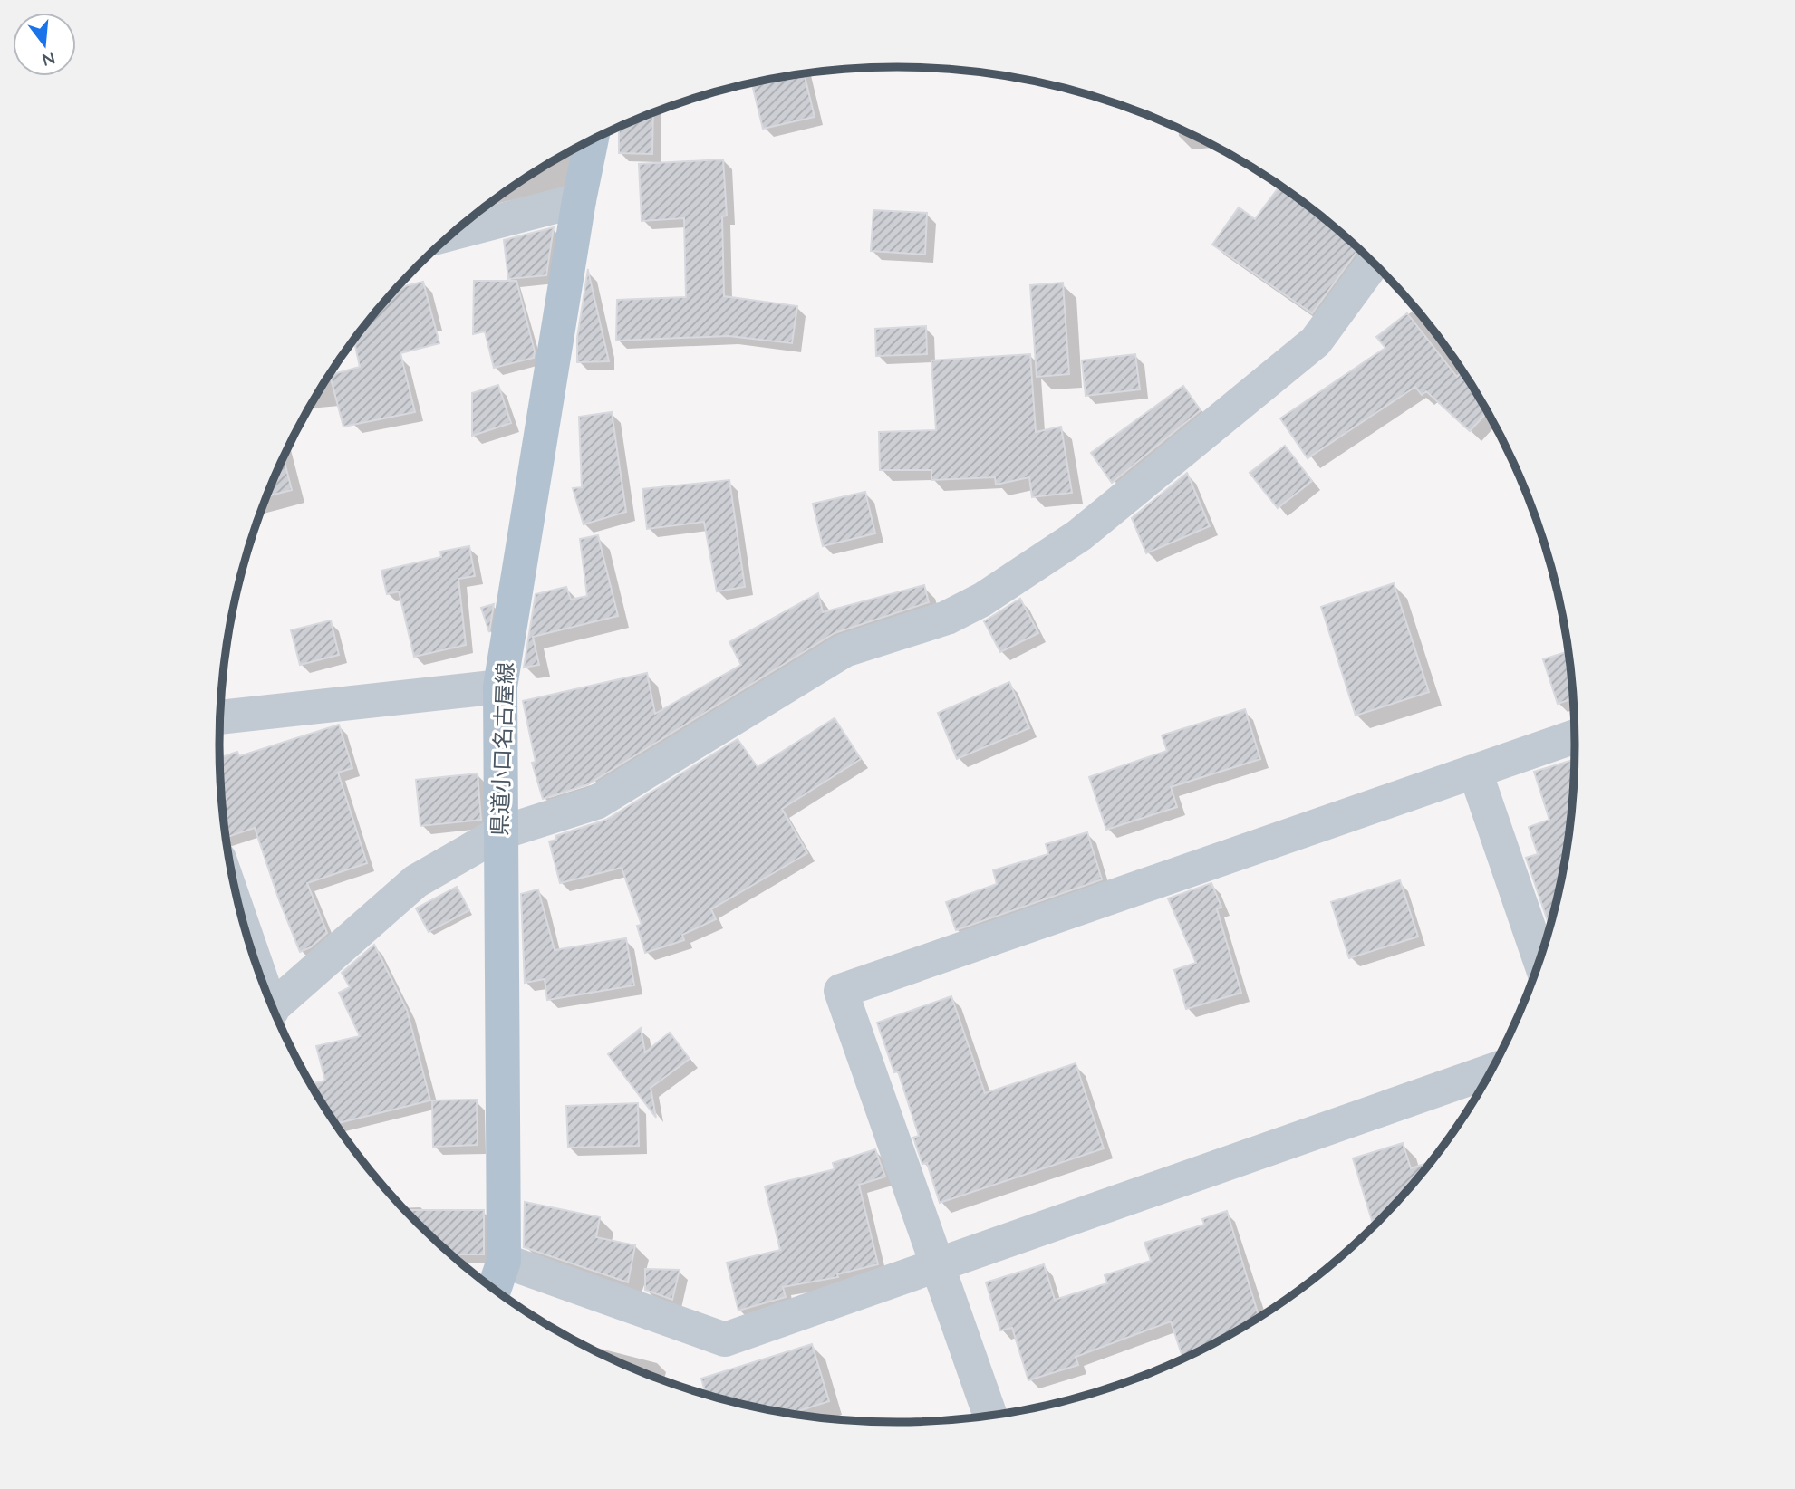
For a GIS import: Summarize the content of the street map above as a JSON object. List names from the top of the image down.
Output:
{
  "streets": {
    "main road": ["県道小口名古屋線"]
  },
  "north": "bottom"
}
